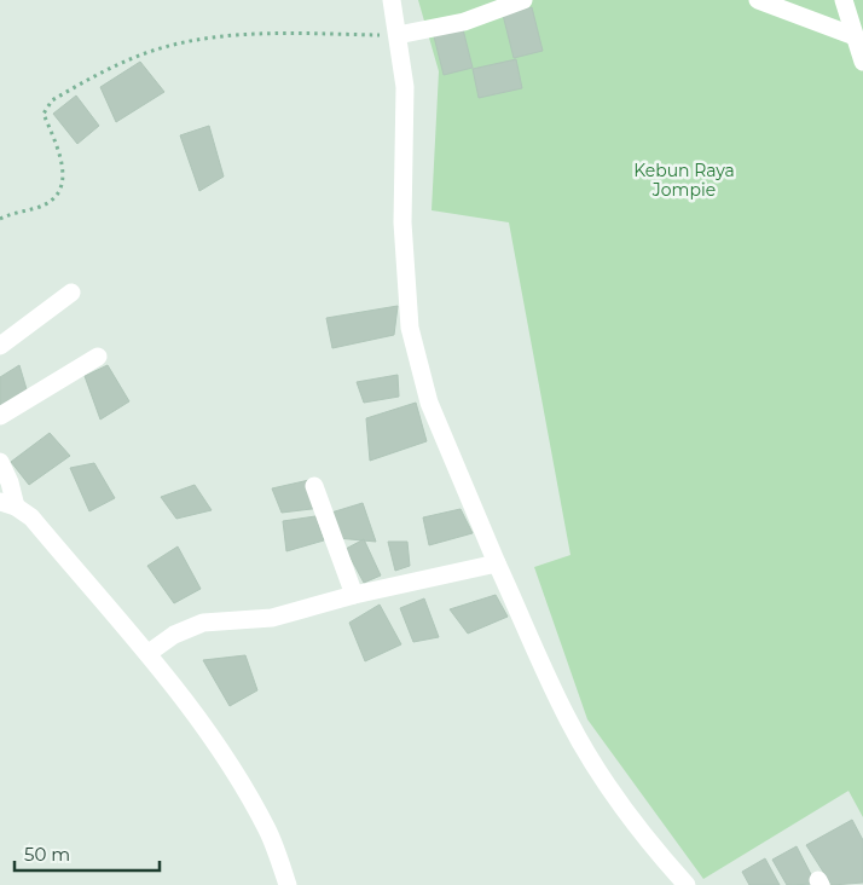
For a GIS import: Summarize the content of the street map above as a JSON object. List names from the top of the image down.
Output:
{
  "parks": ["Kebun Raya Jompie"],
  "scale_bar": "50 m"
}
